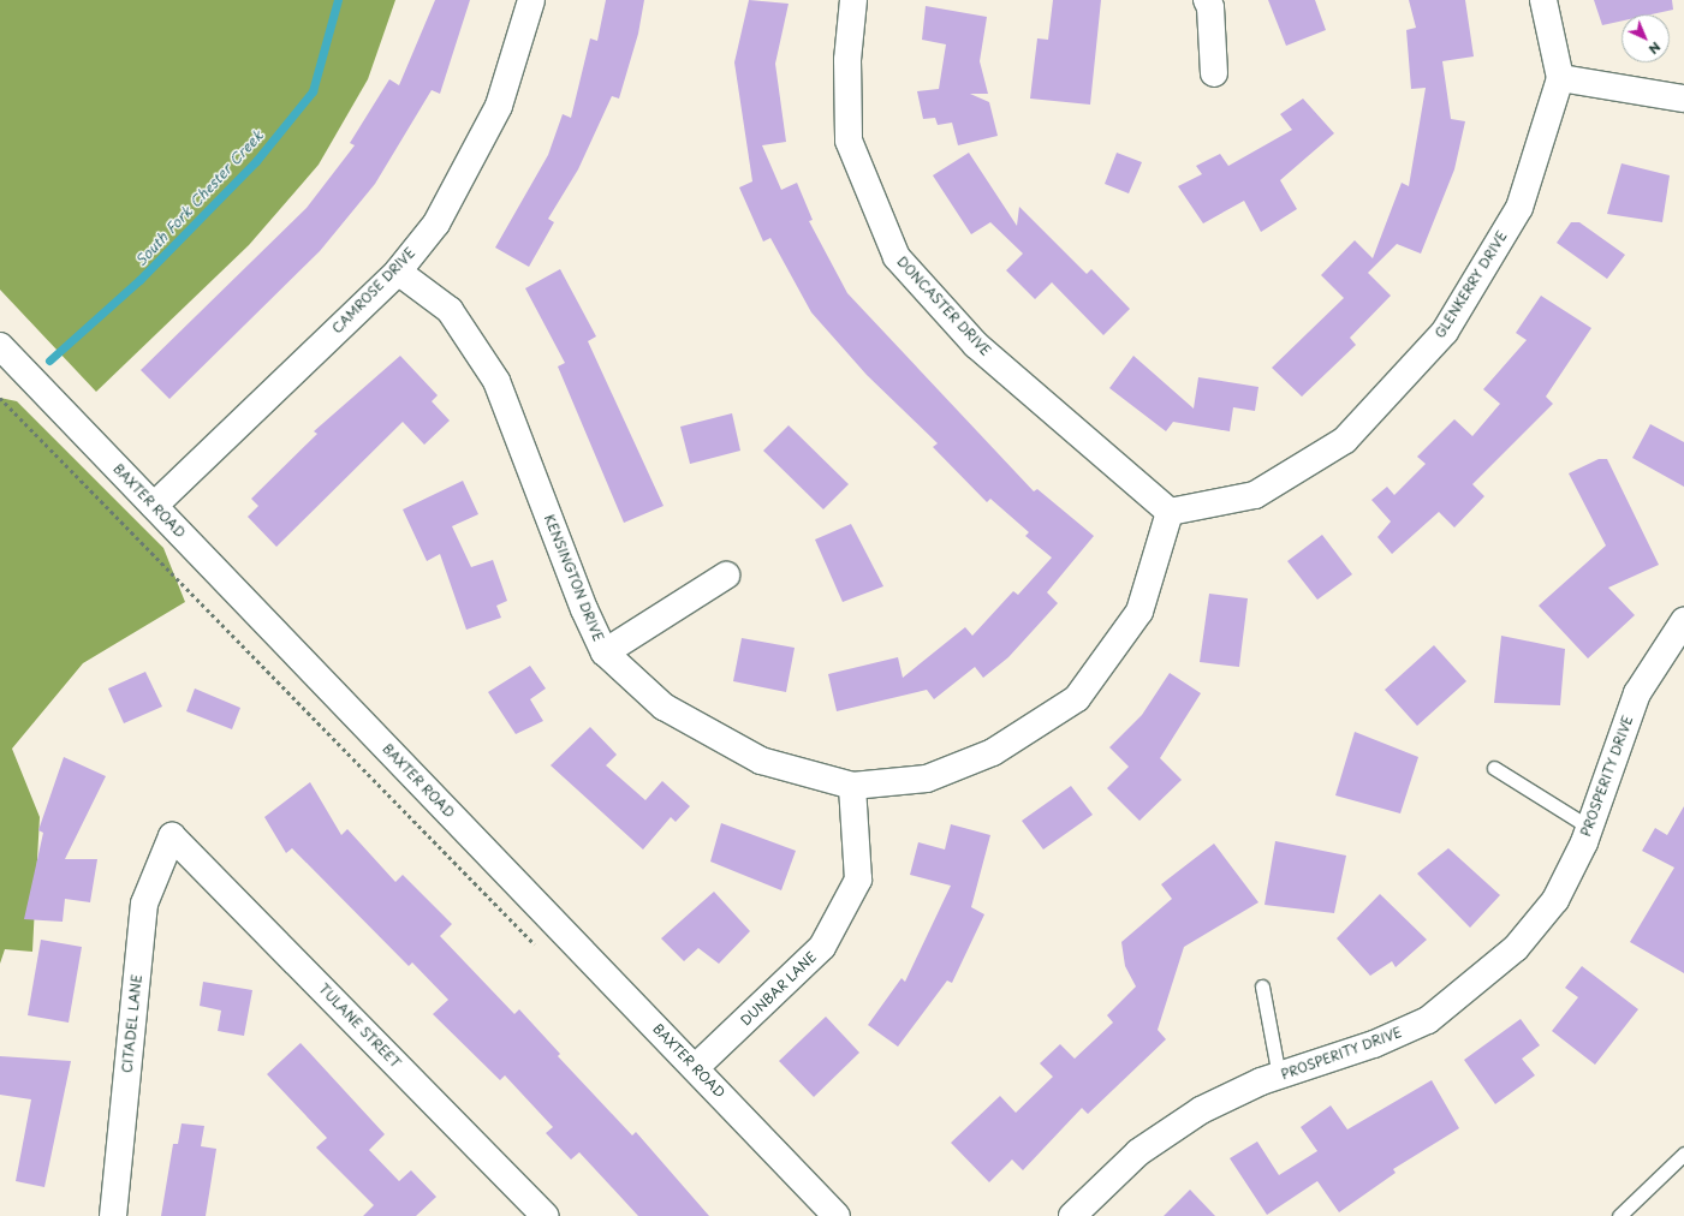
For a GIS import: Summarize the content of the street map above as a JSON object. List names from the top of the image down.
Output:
{
  "streets": {
    "street": [
      "GLENKERRY DRIVE",
      "CAMROSE DRIVE",
      "DONCASTER DRIVE",
      "BAXTER ROAD",
      "KENSINGTON DRIVE",
      "PROSPERITY DRIVE",
      "DUNBAR LANE",
      "CITADEL LANE",
      "TULANE STREET"
    ]
  },
  "crossings": [
    ["GLENKERRY DRIVE", "DONCASTER DRIVE"],
    ["GLENKERRY DRIVE", "KENSINGTON DRIVE"],
    ["CAMROSE DRIVE", "BAXTER ROAD"],
    ["CAMROSE DRIVE", "KENSINGTON DRIVE"],
    ["DONCASTER DRIVE", "KENSINGTON DRIVE"],
    ["BAXTER ROAD", "DUNBAR LANE"],
    ["KENSINGTON DRIVE", "DUNBAR LANE"],
    ["CITADEL LANE", "TULANE STREET"]
  ],
  "water": ["South Fork Chester Creek"],
  "north": "bottom right"
}
